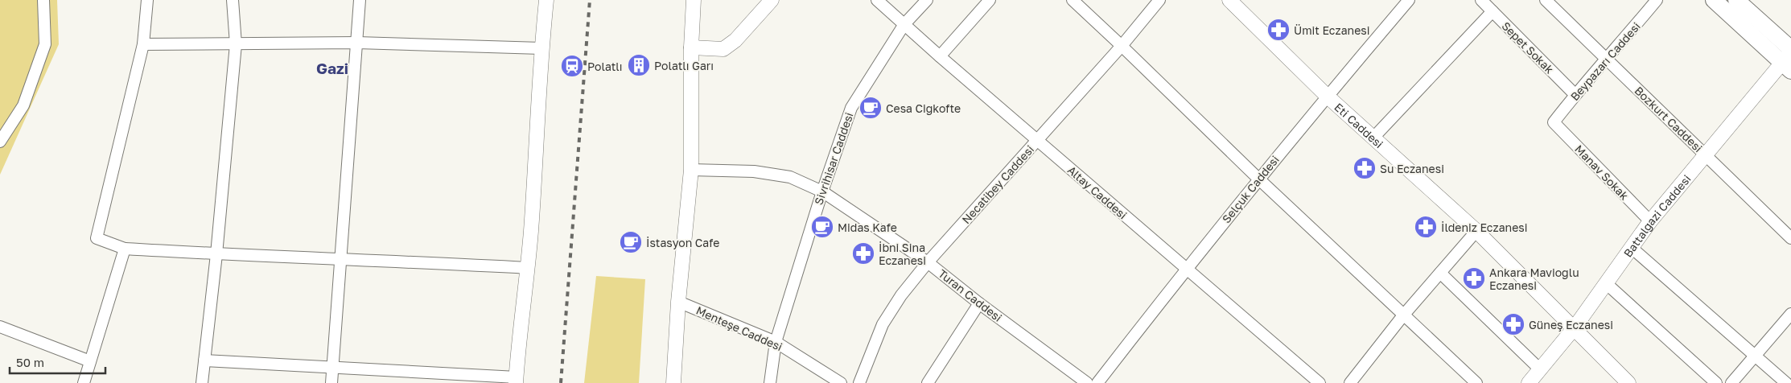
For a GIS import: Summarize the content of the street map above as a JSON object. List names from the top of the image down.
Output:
{
  "streets": {
    "street": [
      "Sepet Sokak",
      "Beypazarı Caddesi",
      "Bozkurt Caddesi",
      "Eti Caddesi",
      "Sivrihisar Caddesi",
      "Manav Sokak",
      "Necatibey Caddesi",
      "Selçuk Caddesi",
      "Altay Caddesi",
      "Battalgazi Caddesi",
      "Turan Caddesi",
      "Menteşe Caddesi"
    ]
  },
  "crossings": [
    ["Sepet Sokak", "Beypazarı Caddesi"],
    ["Beypazarı Caddesi", "Bozkurt Caddesi"],
    ["Beypazarı Caddesi", "Manav Sokak"],
    ["Bozkurt Caddesi", "Battalgazi Caddesi"],
    ["Eti Caddesi", "Selçuk Caddesi"],
    ["Eti Caddesi", "Battalgazi Caddesi"],
    ["Sivrihisar Caddesi", "Altay Caddesi"],
    ["Sivrihisar Caddesi", "Turan Caddesi"],
    ["Sivrihisar Caddesi", "Menteşe Caddesi"],
    ["Manav Sokak", "Battalgazi Caddesi"],
    ["Necatibey Caddesi", "Altay Caddesi"],
    ["Necatibey Caddesi", "Turan Caddesi"],
    ["Selçuk Caddesi", "Altay Caddesi"]
  ],
  "districts": ["Gazi"],
  "places": {
    "pharmacy": [
      "Ümit Eczanesi",
      "Su Eczanesi",
      "İldeniz Eczanesi",
      "İbni Sina Eczanesi",
      "Ankara Mavioğlu Eczanesi",
      "Güneş Eczanesi"
    ],
    "building": ["Polatlı Garı"],
    "station": ["Polatlı"],
    "cafe": ["Cesa Cigkofte", "Midas Kafe", "İstasyon Cafe"]
  },
  "scale_bar": "50 m"
}
